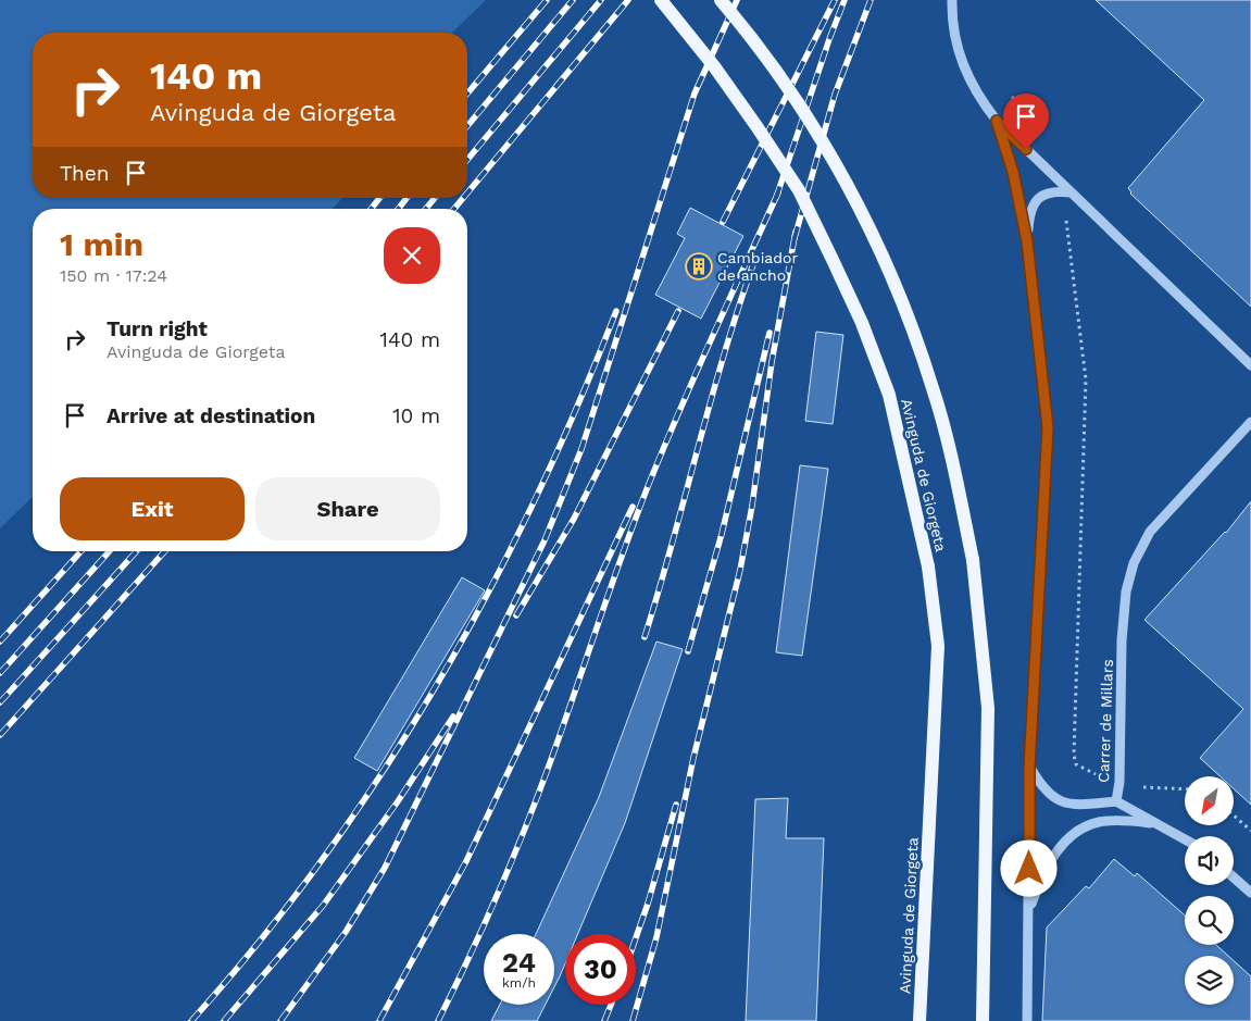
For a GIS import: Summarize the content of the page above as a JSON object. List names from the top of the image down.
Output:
{
  "streets": {
    "main road": ["Avinguda de Giorgeta"],
    "street": ["Carrer de Millars"]
  },
  "places": {
    "building": ["Cambiador de ancho"]
  },
  "north": "bottom left",
  "page": {
    "turn": ["140 m", "Avinguda de Giorgeta"],
    "then": "Then",
    "heading": ["1 min", "150 m · 17:24"],
    "list": [
      {
        "name": "Turn right",
        "note": "Avinguda de Giorgeta",
        "value": "140 m"
      },
      {
        "name": "Arrive at destination",
        "value": "10 m"
      }
    ],
    "buttons": ["Exit", "Share"],
    "speed": "24 km/h",
    "limit": "30"
  }
}
